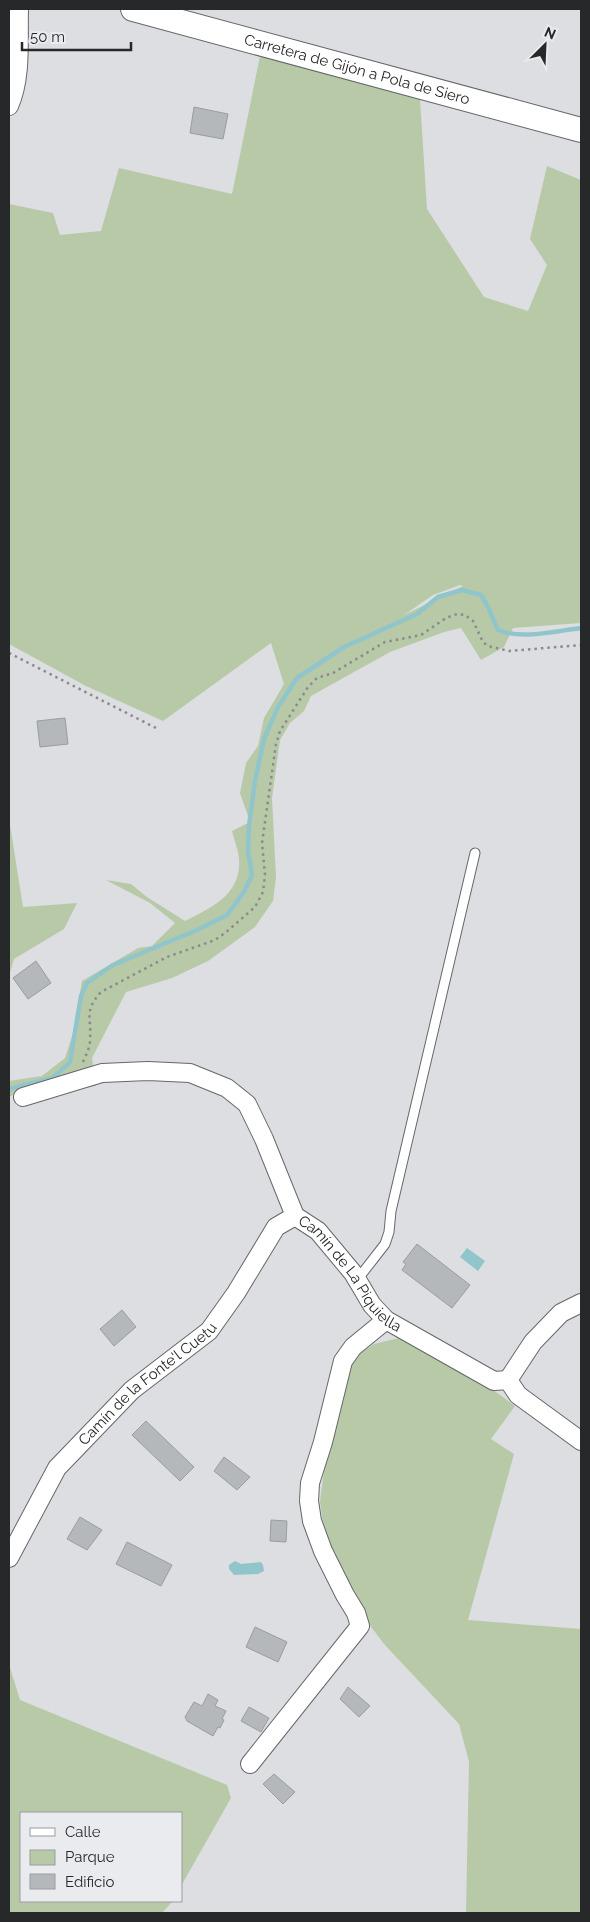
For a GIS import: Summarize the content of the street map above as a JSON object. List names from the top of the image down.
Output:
{
  "streets": {
    "street": ["Carretera de Gijón a Pola de Siero", "Camín de La Piquiella", "Camín de la Fonte'l Cuetu"]
  },
  "crossings": [
    ["Camín de La Piquiella", "Camín de la Fonte'l Cuetu"]
  ],
  "legend": ["Calle", "Parque", "Edificio"],
  "scale_bar": "50 m",
  "north": "top right"
}
